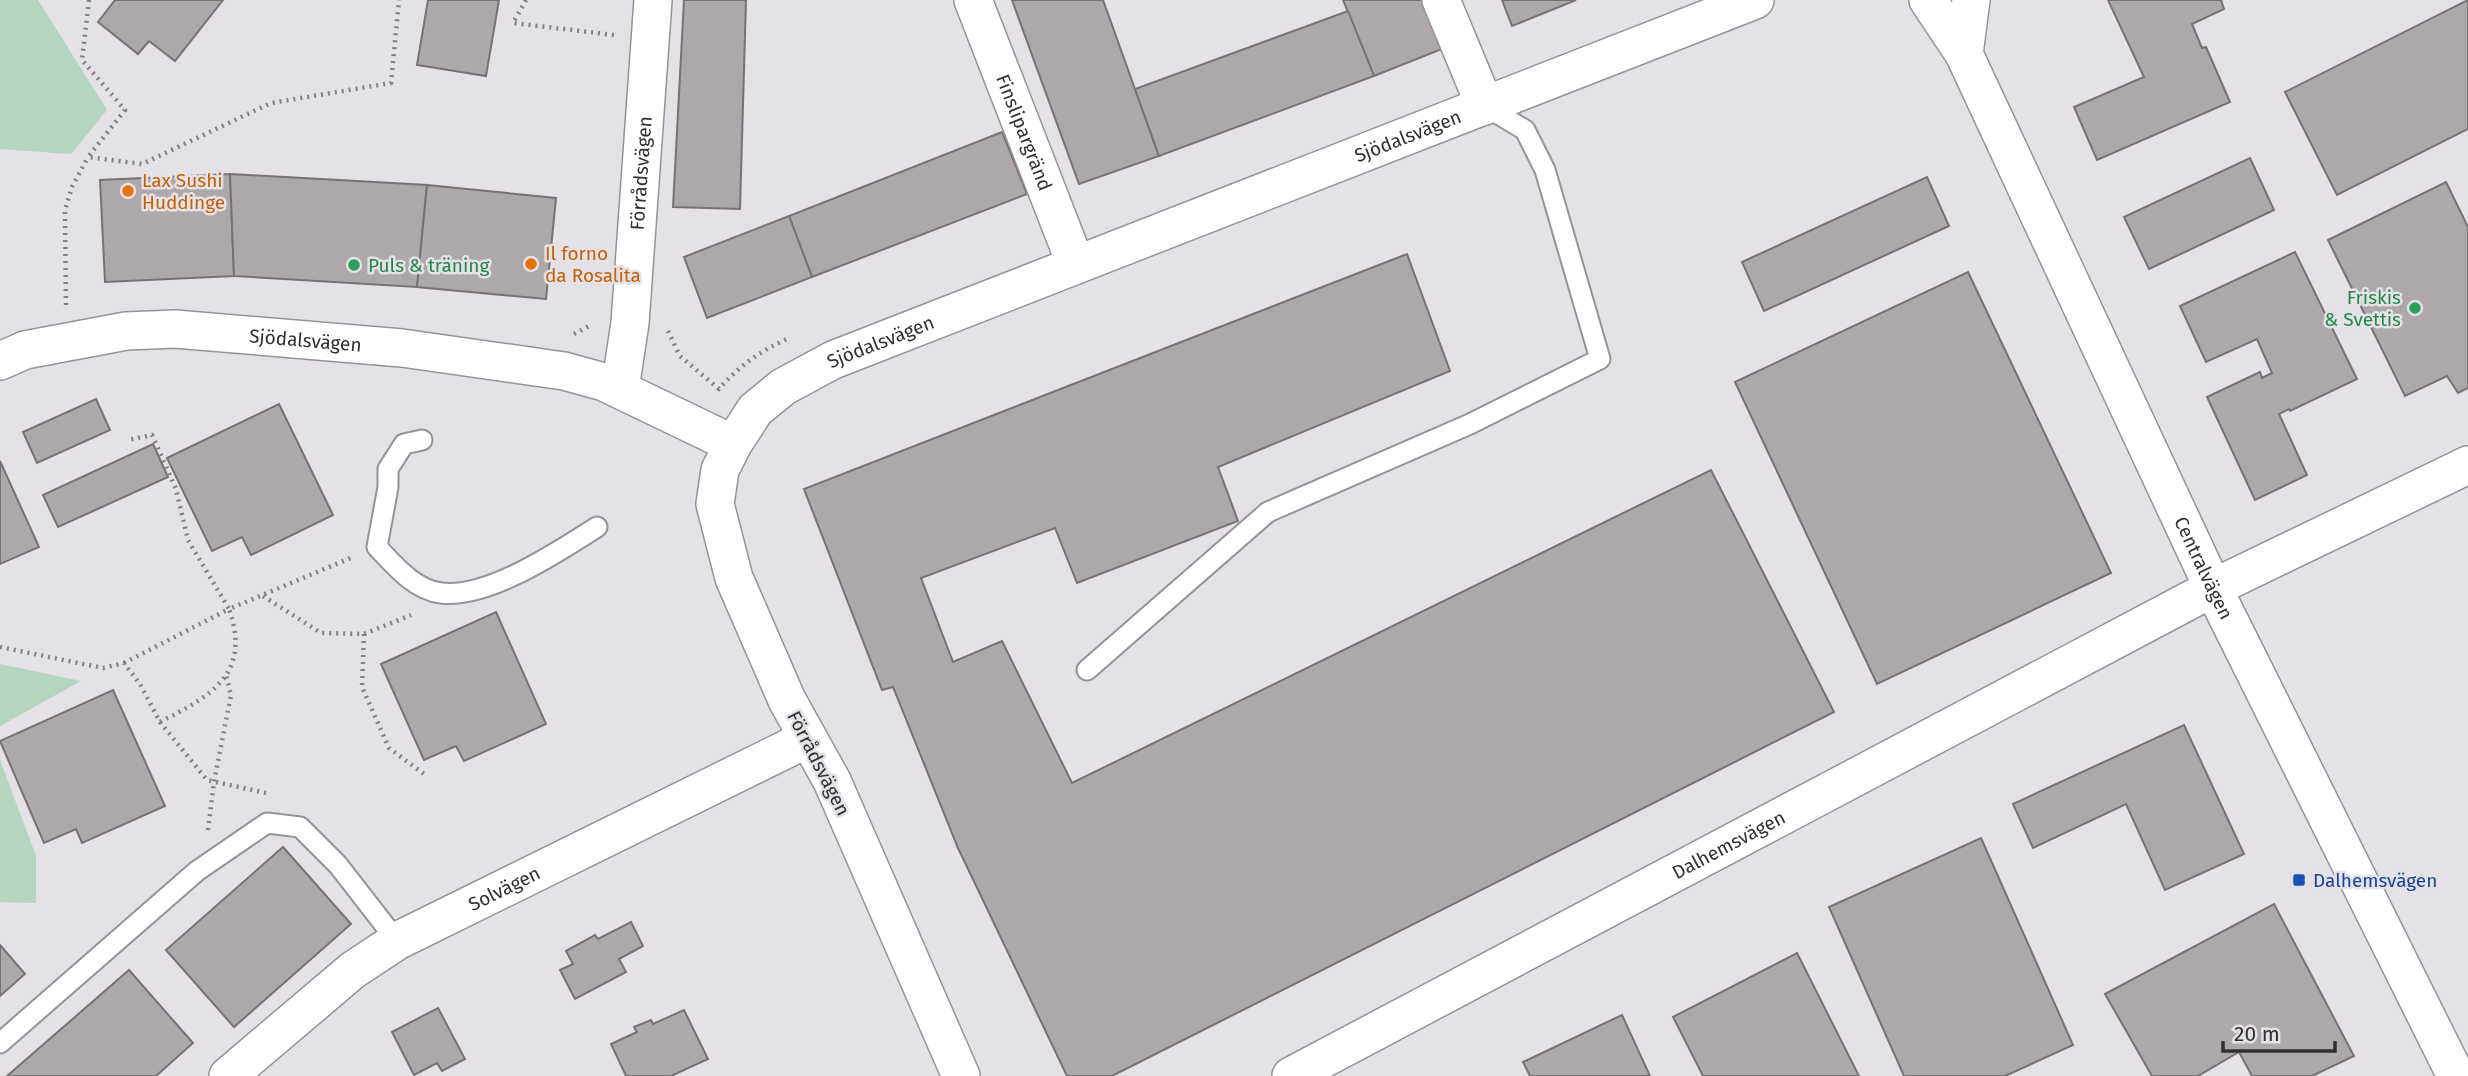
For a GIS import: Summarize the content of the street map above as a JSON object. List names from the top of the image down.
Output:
{
  "streets": {
    "street": [
      "Finslipargränd",
      "Sjödalsvägen",
      "Förrådsvägen",
      "Centralvägen",
      "Dalhemsvägen",
      "Solvägen"
    ]
  },
  "crossings": [
    ["Finslipargränd", "Sjödalsvägen"],
    ["Sjödalsvägen", "Förrådsvägen"],
    ["Förrådsvägen", "Solvägen"],
    ["Centralvägen", "Dalhemsvägen"]
  ],
  "places": {
    "other": [
      "Lax Sushi Huddinge",
      "Il forno da Rosalita",
      "Puls & träning",
      "Friskis & Svettis"
    ],
    "transit": ["Dalhemsvägen"]
  },
  "scale_bar": "20 m"
}
